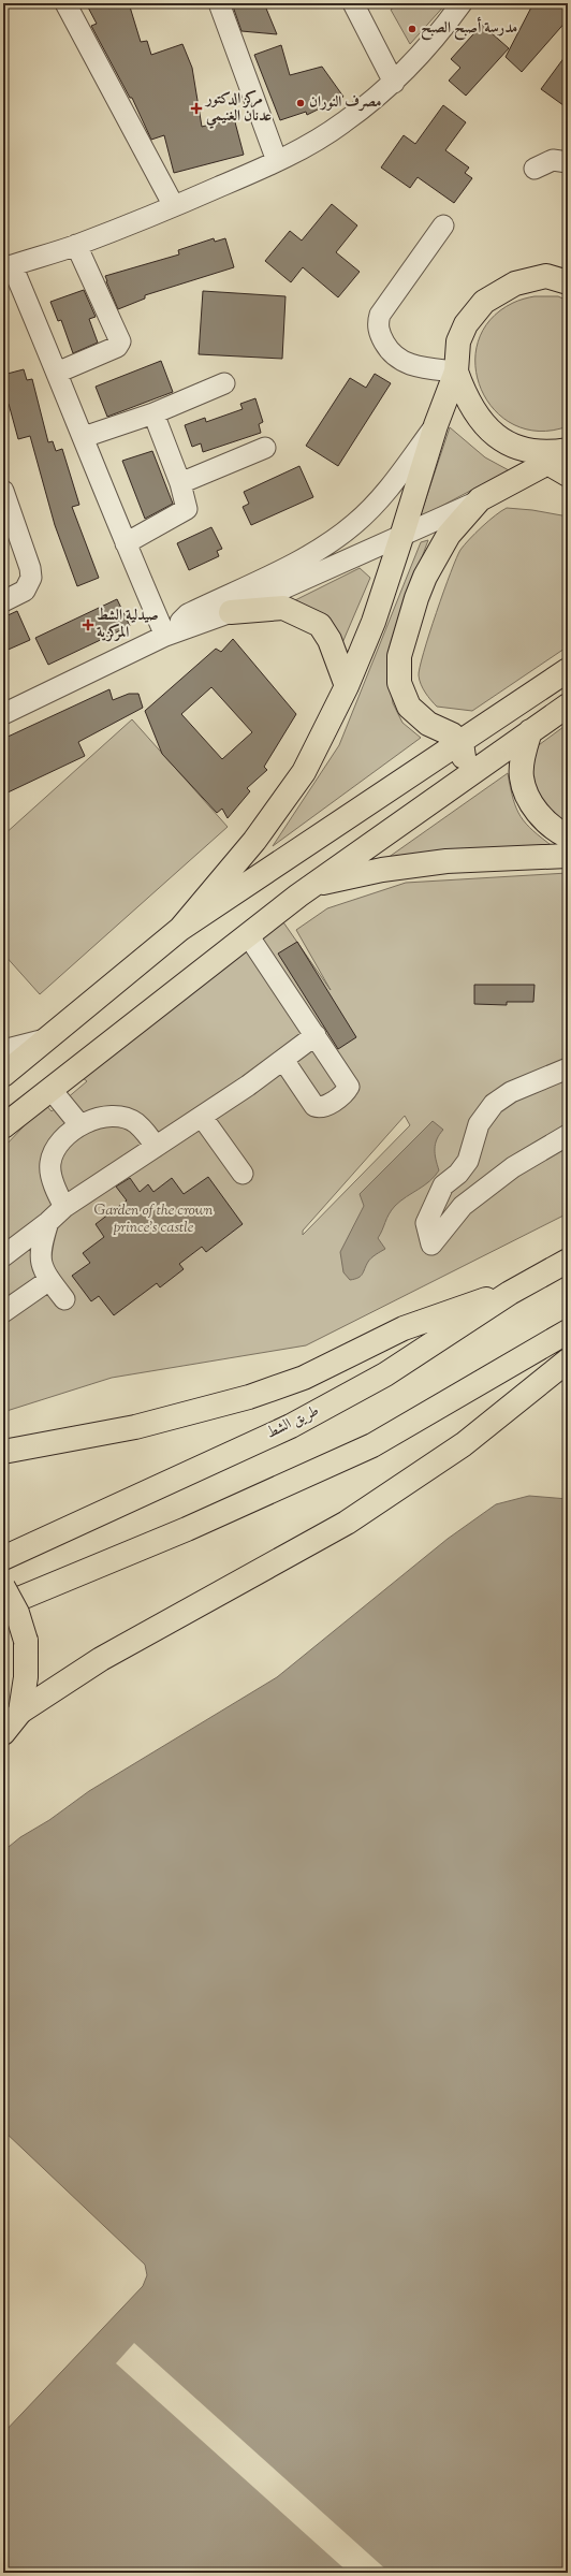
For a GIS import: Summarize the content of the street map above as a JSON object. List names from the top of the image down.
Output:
{
  "streets": {
    "main road": ["طريق الشط"]
  },
  "parks": ["Garden of the crown prince's castle"],
  "places": {
    "other": ["مدرسة أصبح الصبح", "مصرف النوران"],
    "health": ["مركز الدكتور عدنان الغنيمي", "صيدلية الشط المركزية"]
  }
}
